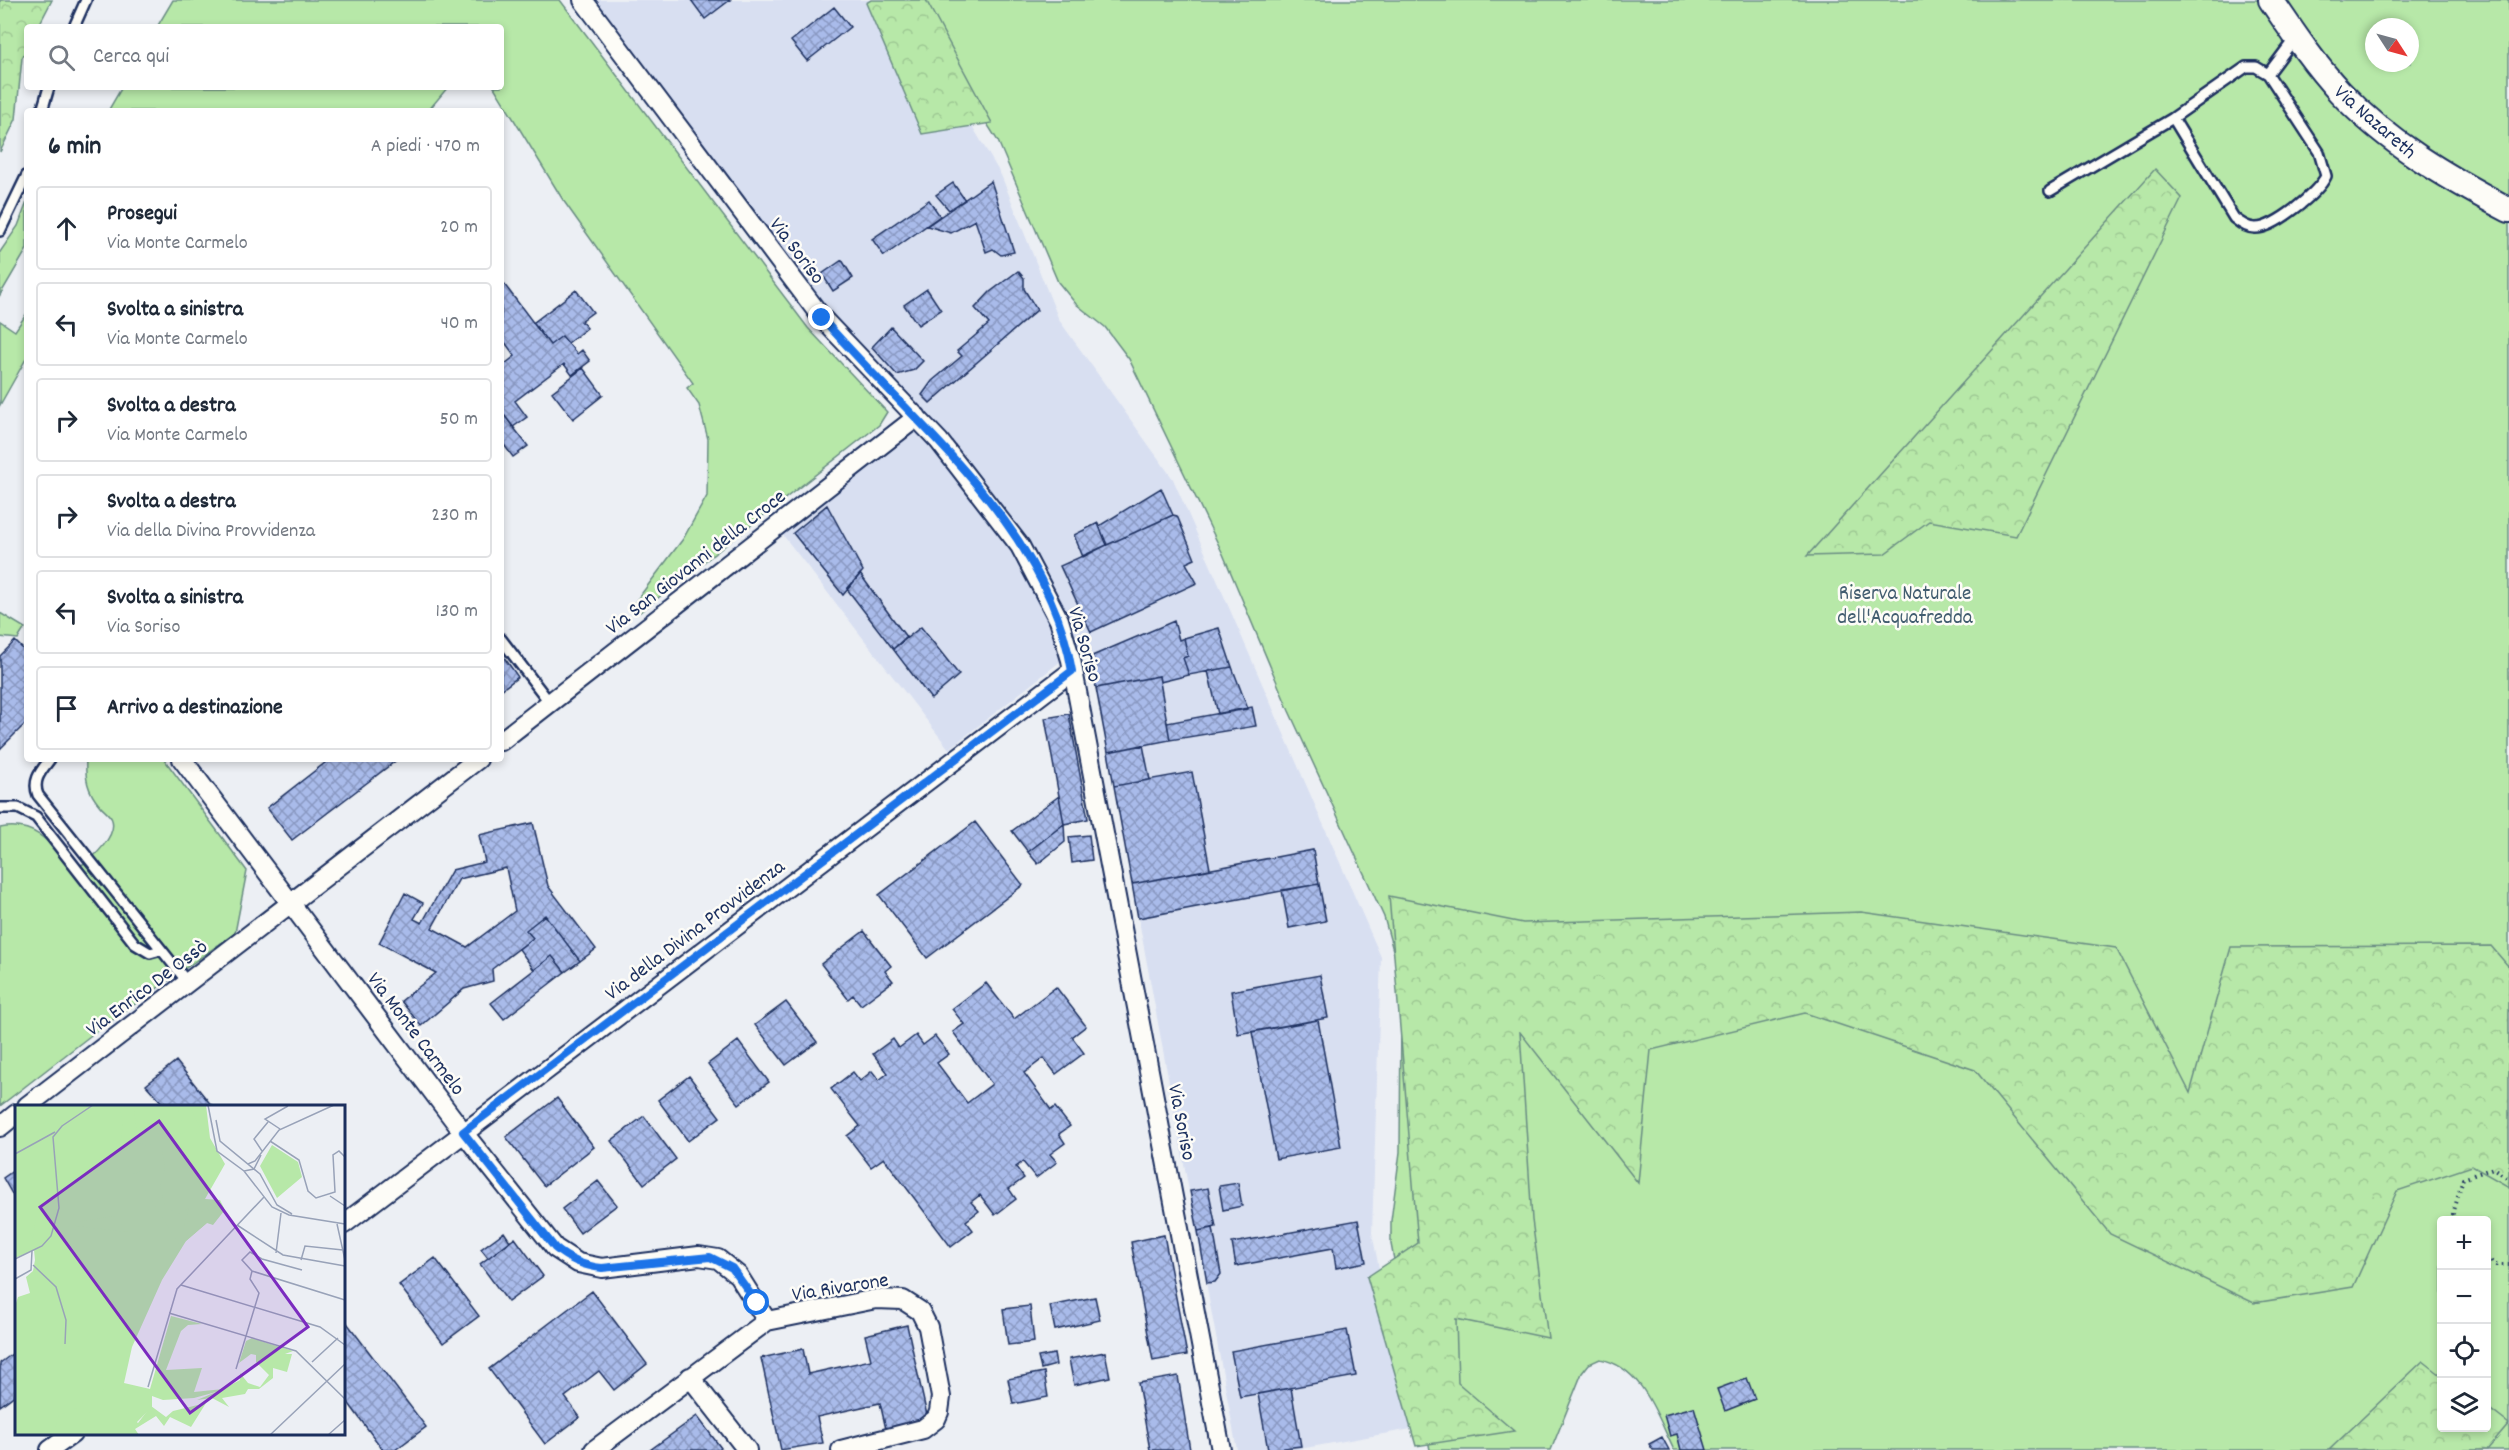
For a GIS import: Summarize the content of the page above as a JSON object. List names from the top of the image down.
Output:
{
  "streets": {
    "street": [
      "Via Nazareth",
      "Via Soriso",
      "Via San Giovanni della Croce",
      "Via della Divina Provvidenza",
      "Via Enrico De Ossò",
      "Via Monte Carmelo",
      "Via Rivarone"
    ]
  },
  "crossings": [
    ["Via Soriso", "Via San Giovanni della Croce"],
    ["Via Soriso", "Via della Divina Provvidenza"],
    ["Via della Divina Provvidenza", "Via Monte Carmelo"],
    ["Via Enrico De Ossò", "Via Monte Carmelo"],
    ["Via Monte Carmelo", "Via Rivarone"]
  ],
  "parks": ["Riserva Naturale dell'Acquafredda"],
  "north": "bottom right",
  "page": {
    "search": "Cerca qui",
    "heading": ["6 min", "A piedi · 470 m"],
    "list": [
      ["Prosegui", "Via Monte Carmelo", "20 m"],
      ["Svolta a sinistra", "Via Monte Carmelo", "40 m"],
      ["Svolta a destra", "Via Monte Carmelo", "50 m"],
      ["Svolta a destra", "Via della Divina Provvidenza", "230 m"],
      ["Svolta a sinistra", "Via Soriso", "130 m"],
      "Arrivo a destinazione"
    ],
    "map_buttons": ["+", "−"]
  }
}
